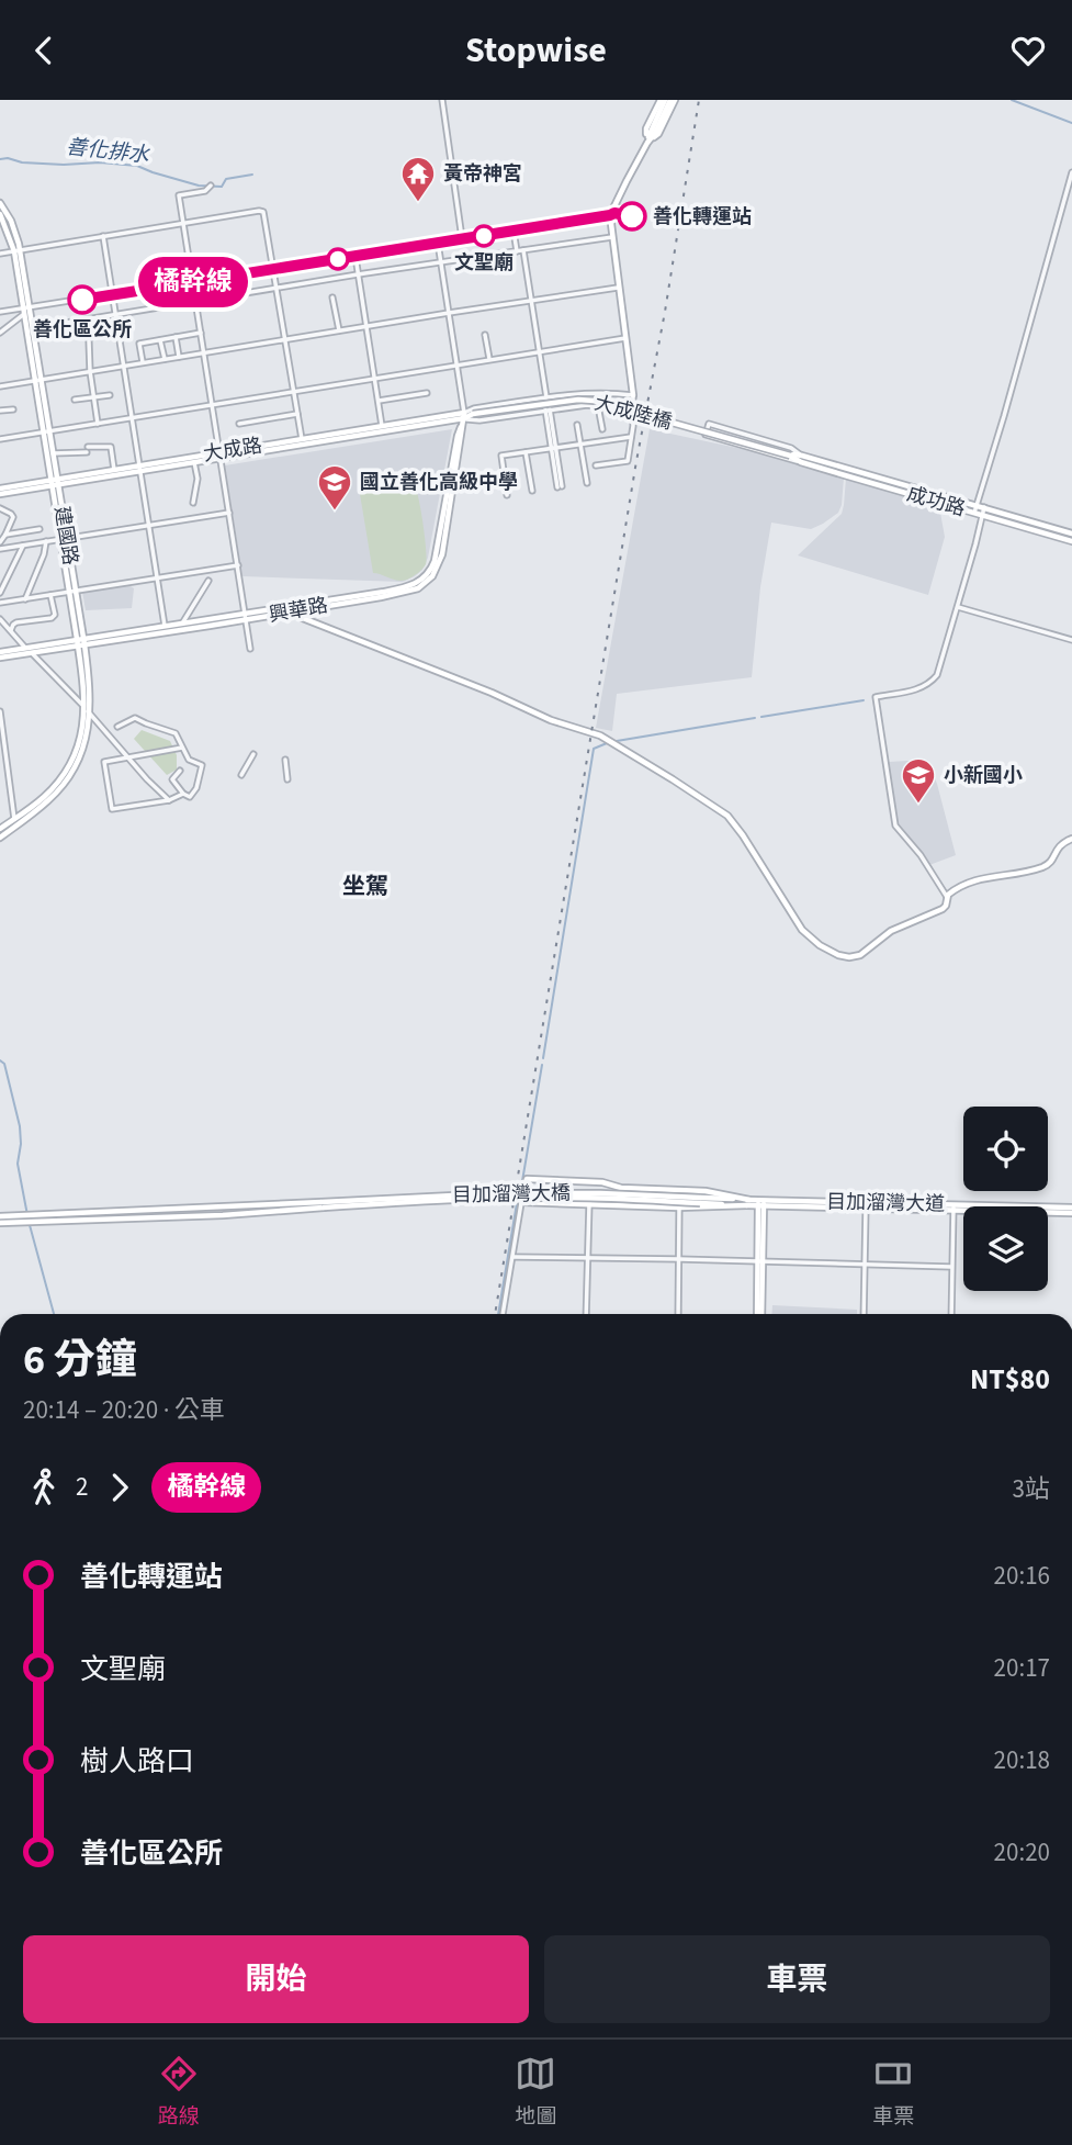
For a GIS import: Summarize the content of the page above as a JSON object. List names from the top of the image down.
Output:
{
  "streets": {
    "street": [
      "大成陸橋",
      "大成路",
      "成功路",
      "建國路",
      "興華路",
      "目加溜灣大橋",
      "目加溜灣大道"
    ]
  },
  "crossings": [
    ["大成陸橋", "大成路"],
    ["大成陸橋", "成功路"],
    ["大成路", "建國路"],
    ["大成路", "興華路"],
    ["建國路", "興華路"],
    ["目加溜灣大橋", "目加溜灣大道"]
  ],
  "districts": ["坐駕"],
  "water": ["善化排水"],
  "places": {
    "temple": ["黃帝神宮"],
    "other": ["善化轉運站", "文聖廟", "善化區公所"],
    "school or university": ["國立善化高級中學", "小新國小"]
  },
  "lines": ["bus line 橘幹線"],
  "page": {
    "header": "Stopwise",
    "on_map": "橘幹線",
    "heading": ["6 分鐘", "20:14 – 20:20 · 公車", "NT$80"],
    "legs": ["2", "橘幹線", "3站"],
    "list": [
      {
        "name": "善化轉運站",
        "value": "20:16"
      },
      {
        "name": "文聖廟",
        "value": "20:17"
      },
      {
        "name": "樹人路口",
        "value": "20:18"
      },
      {
        "name": "善化區公所",
        "value": "20:20"
      }
    ],
    "buttons": ["開始", "車票"],
    "tabs": ["路線", "地圖", "車票"]
  }
}
